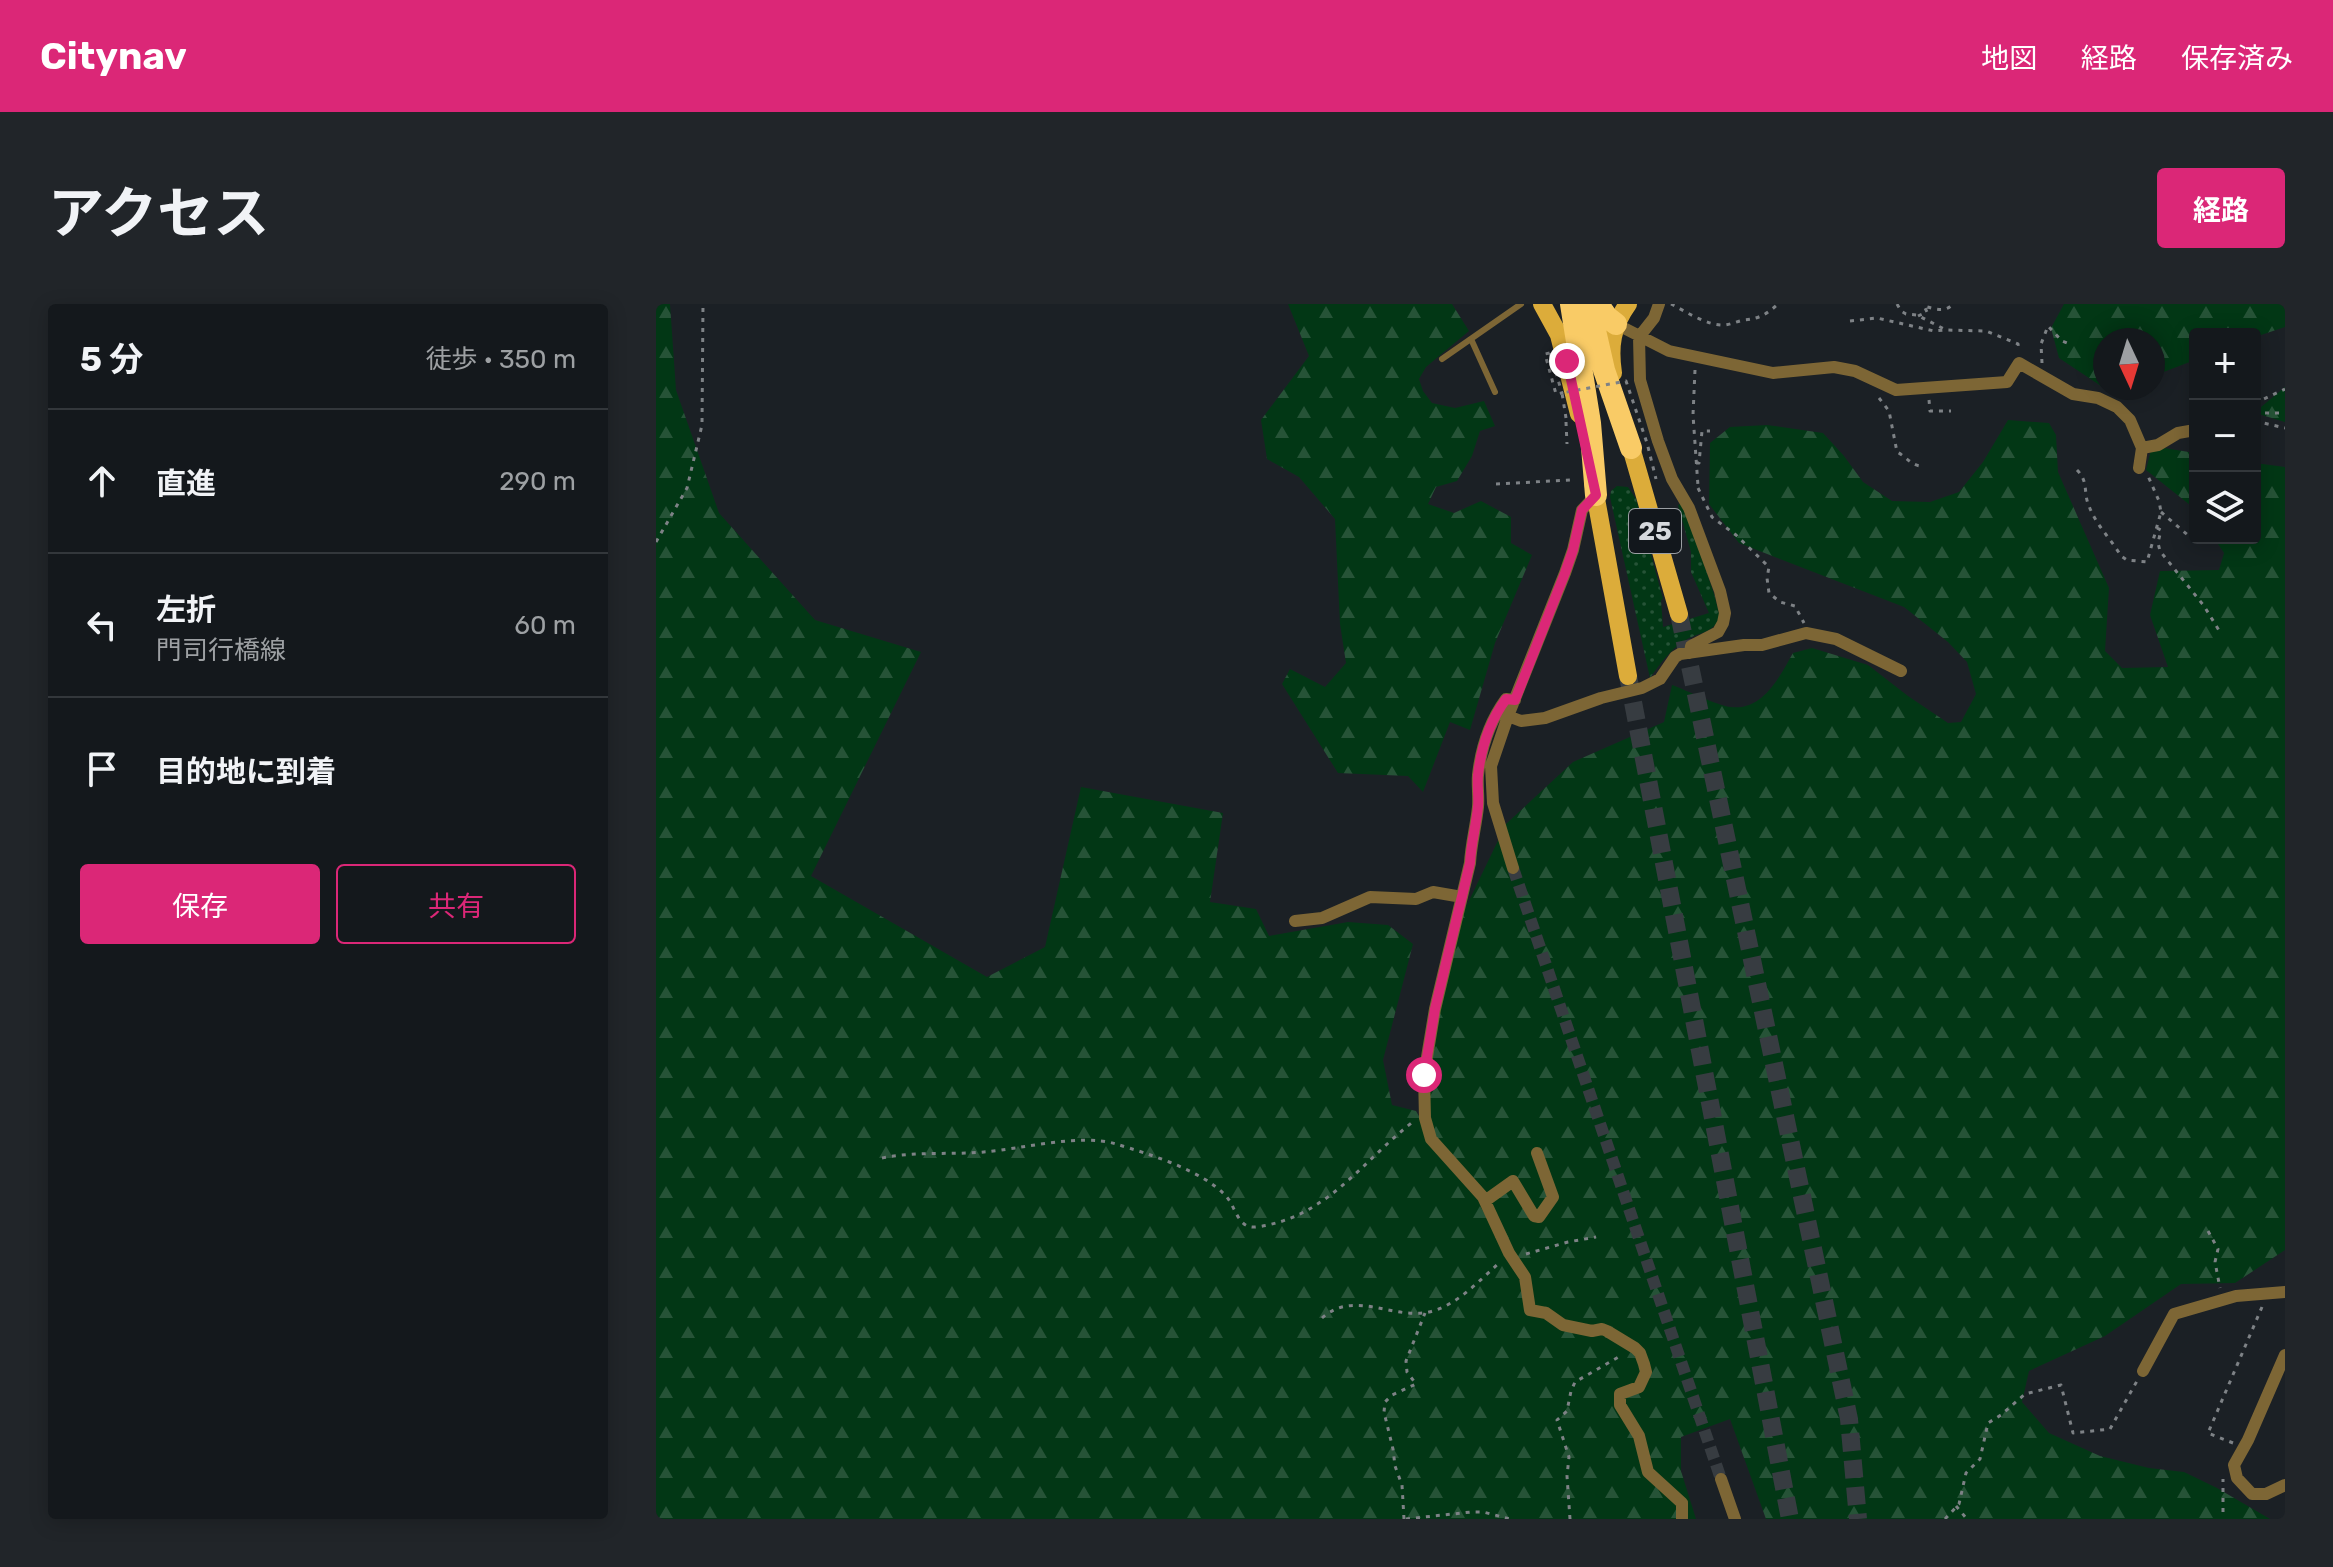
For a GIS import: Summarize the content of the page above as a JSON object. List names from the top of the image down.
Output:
{
  "streets": {
    "main road": ["25"]
  },
  "north": "bottom",
  "page": {
    "header": "Citynav",
    "nav": ["地図", "経路", "保存済み"],
    "title": "アクセス",
    "buttons": [
      "経路",
      ["保存", "共有"]
    ],
    "heading": ["5 分", "徒歩 · 350 m"],
    "map_buttons": ["+", "−"],
    "list": [
      ["直進", "290 m"],
      ["左折", "門司行橋線", "60 m"],
      "目的地に到着"
    ]
  }
}
